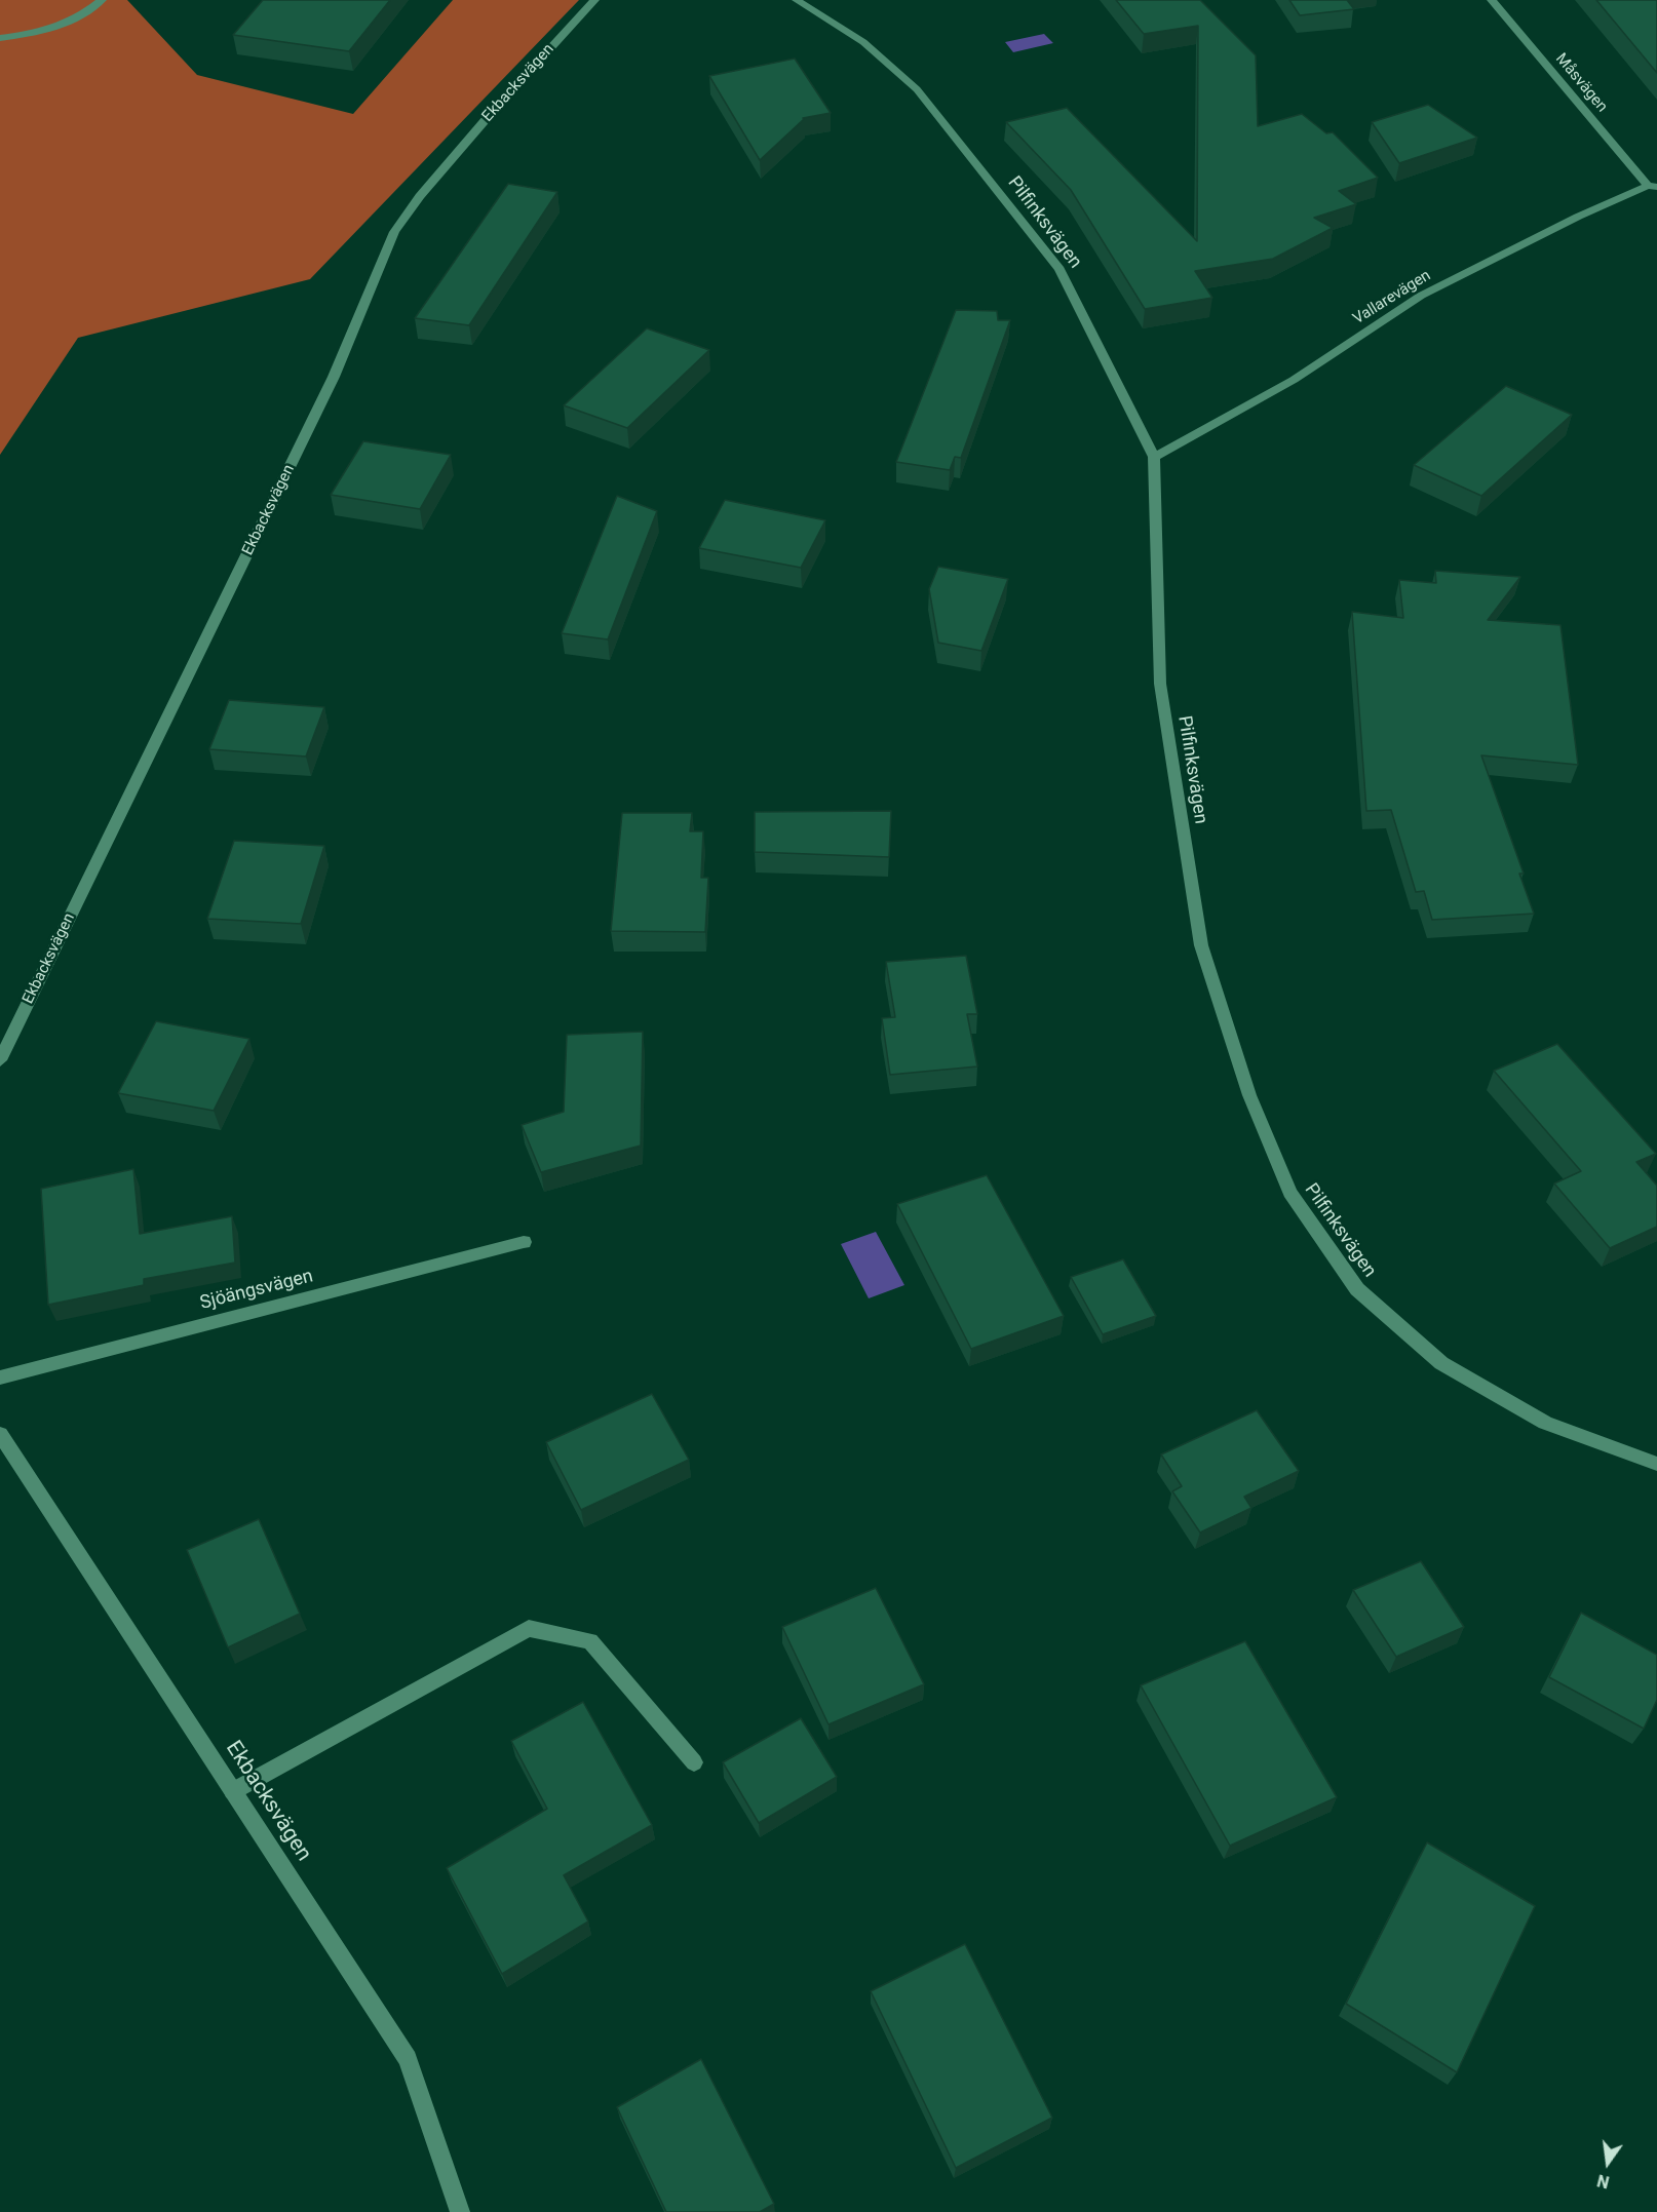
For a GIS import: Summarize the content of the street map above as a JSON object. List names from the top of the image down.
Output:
{
  "streets": {
    "street": [
      "Ekbacksvägen",
      "Måsvägen",
      "Pilfinksvägen",
      "Vallarevägen",
      "Sjöängsvägen"
    ]
  },
  "crossings": [
    ["Måsvägen", "Vallarevägen"],
    ["Pilfinksvägen", "Vallarevägen"]
  ],
  "north": "bottom"
}
